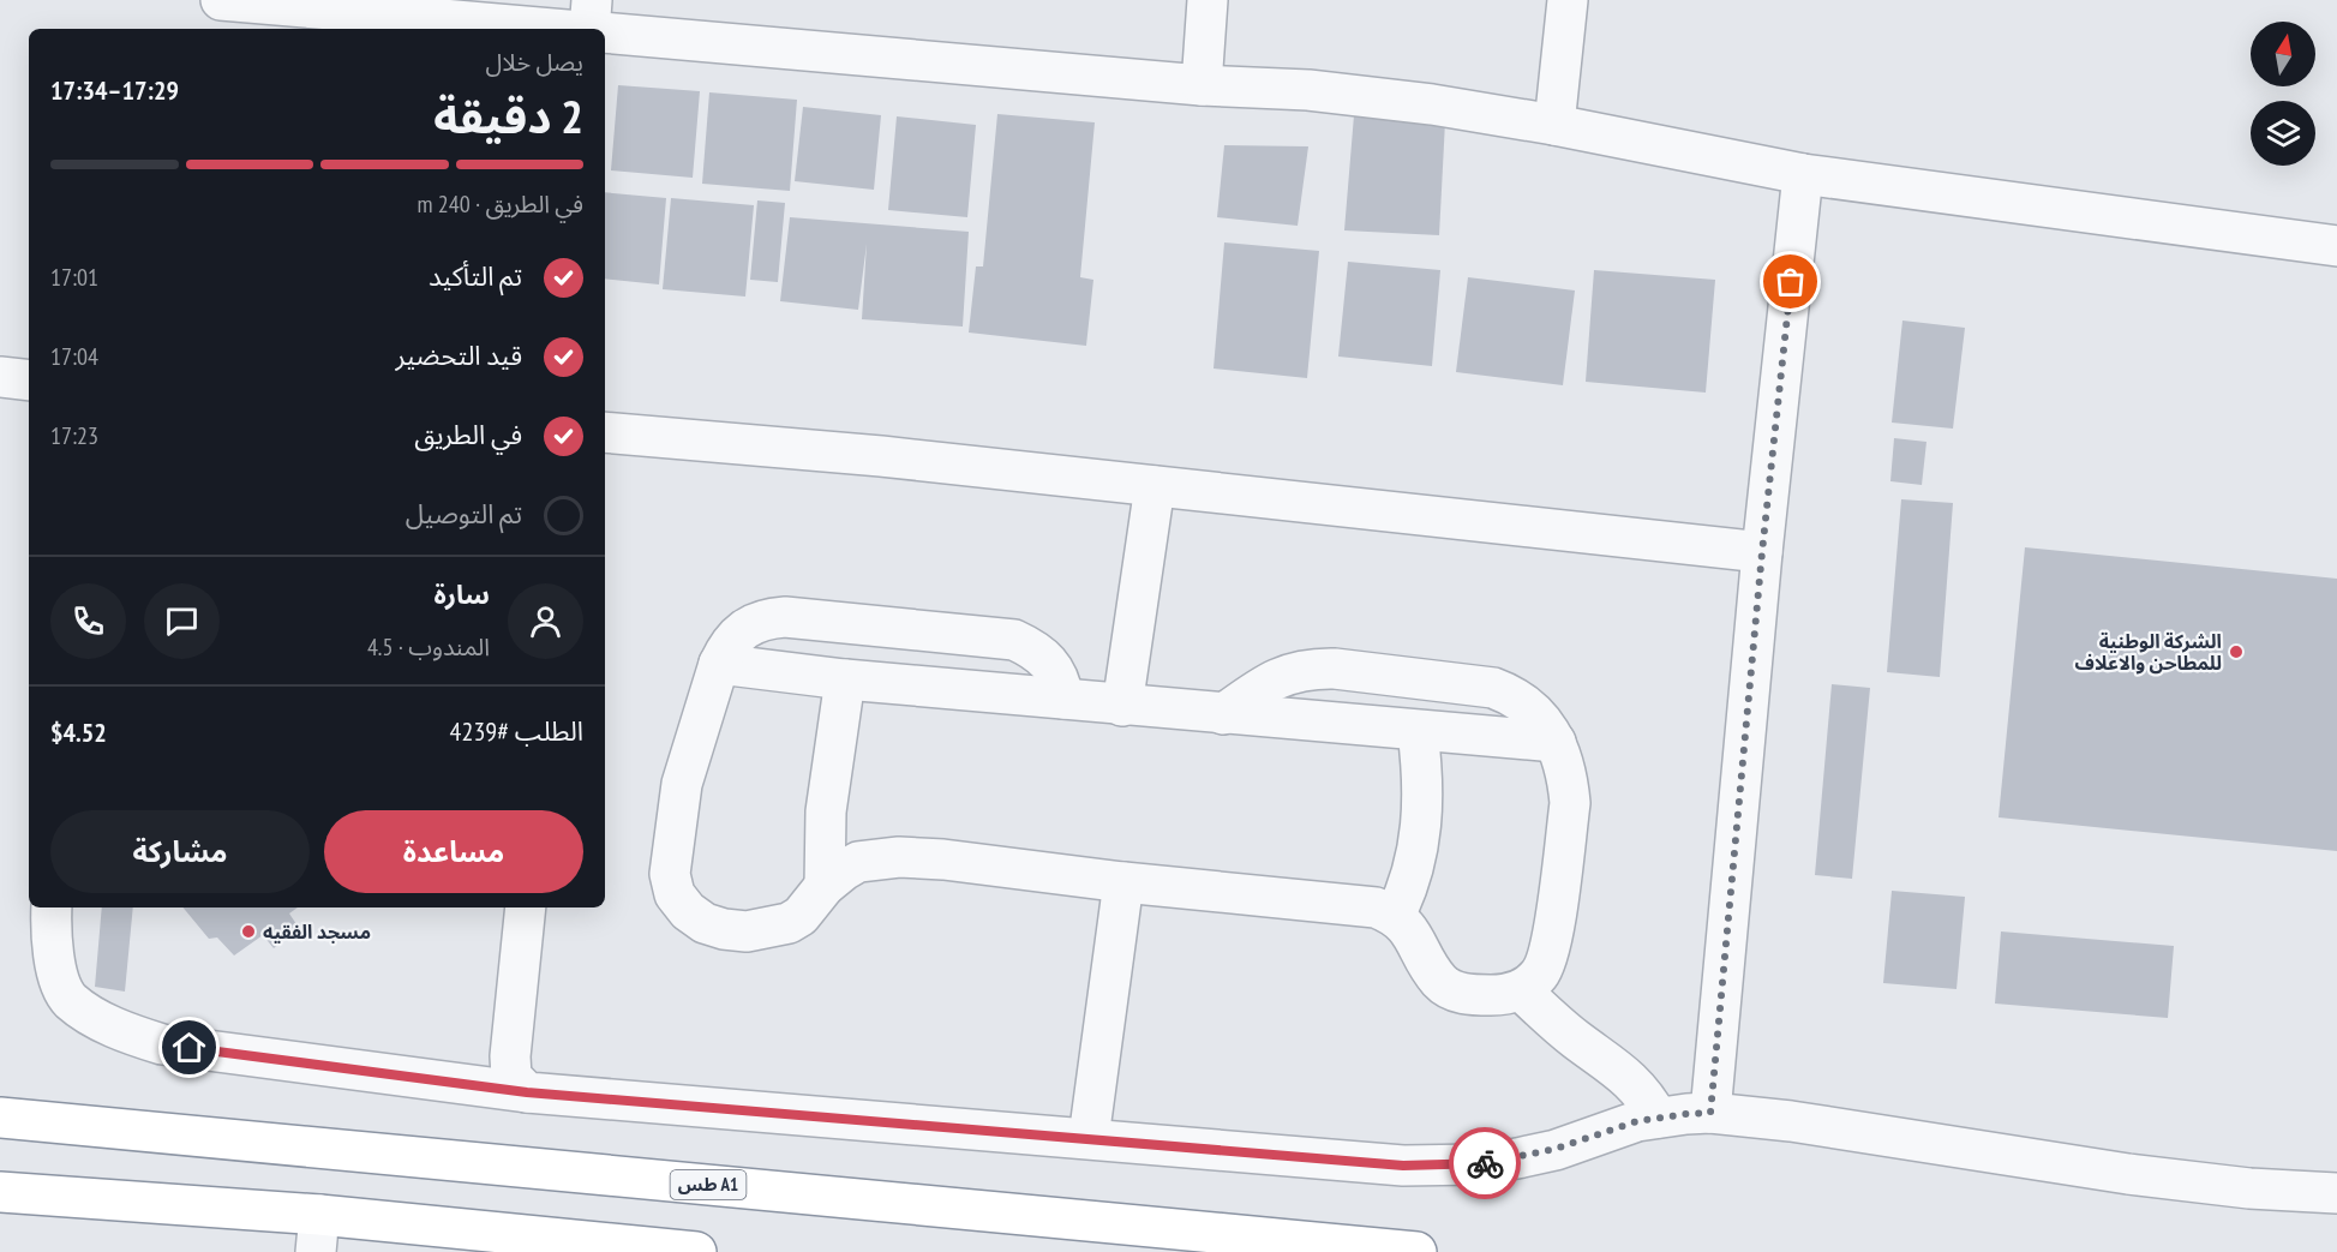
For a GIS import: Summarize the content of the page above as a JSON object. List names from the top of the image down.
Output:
{
  "streets": {
    "highway": ["طس A1"]
  },
  "places": ["الشركة الوطنية للمطاحن والاعلاف", "مسجد الفقيه"],
  "north": "top",
  "page": {
    "heading": ["2 دقيقة", "يصل خلال", "17:29–17:34"],
    "panel": [
      "سارة",
      "المندوب · 4.5",
      "الطلب #4239",
      "$4.52"
    ],
    "bar": "في الطريق · 240 m",
    "list": [
      ["تم التأكيد", "17:01"],
      ["قيد التحضير", "17:04"],
      ["في الطريق", "17:23"],
      "تم التوصيل"
    ],
    "buttons": ["مساعدة", "مشاركة"]
  }
}
